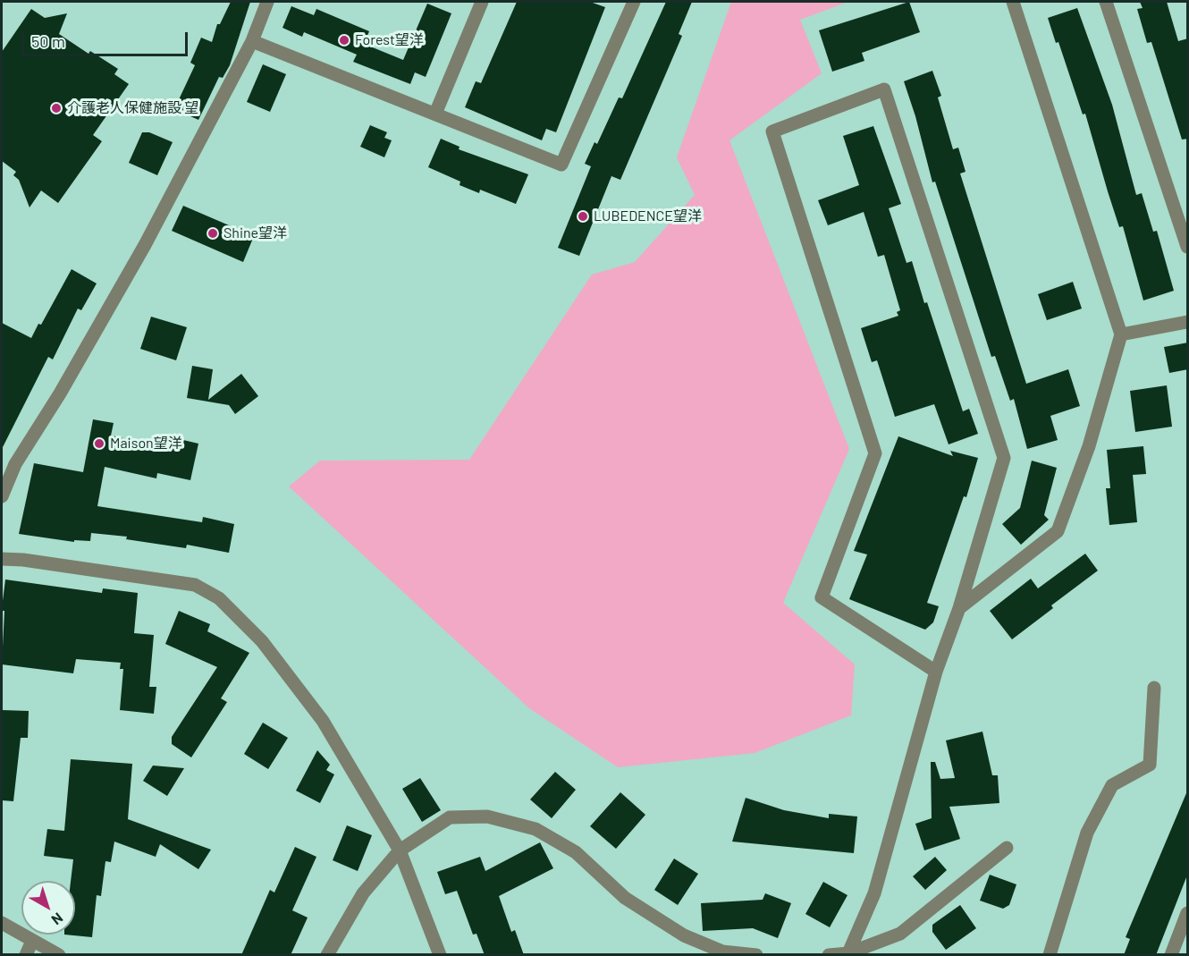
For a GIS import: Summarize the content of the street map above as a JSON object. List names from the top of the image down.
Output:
{
  "places": [
    "Forest望洋",
    "介護老人保健施設 望",
    "LUBEDENCE望洋",
    "Shine望洋",
    "Maison望洋"
  ],
  "scale_bar": "50 m",
  "north": "bottom right"
}
